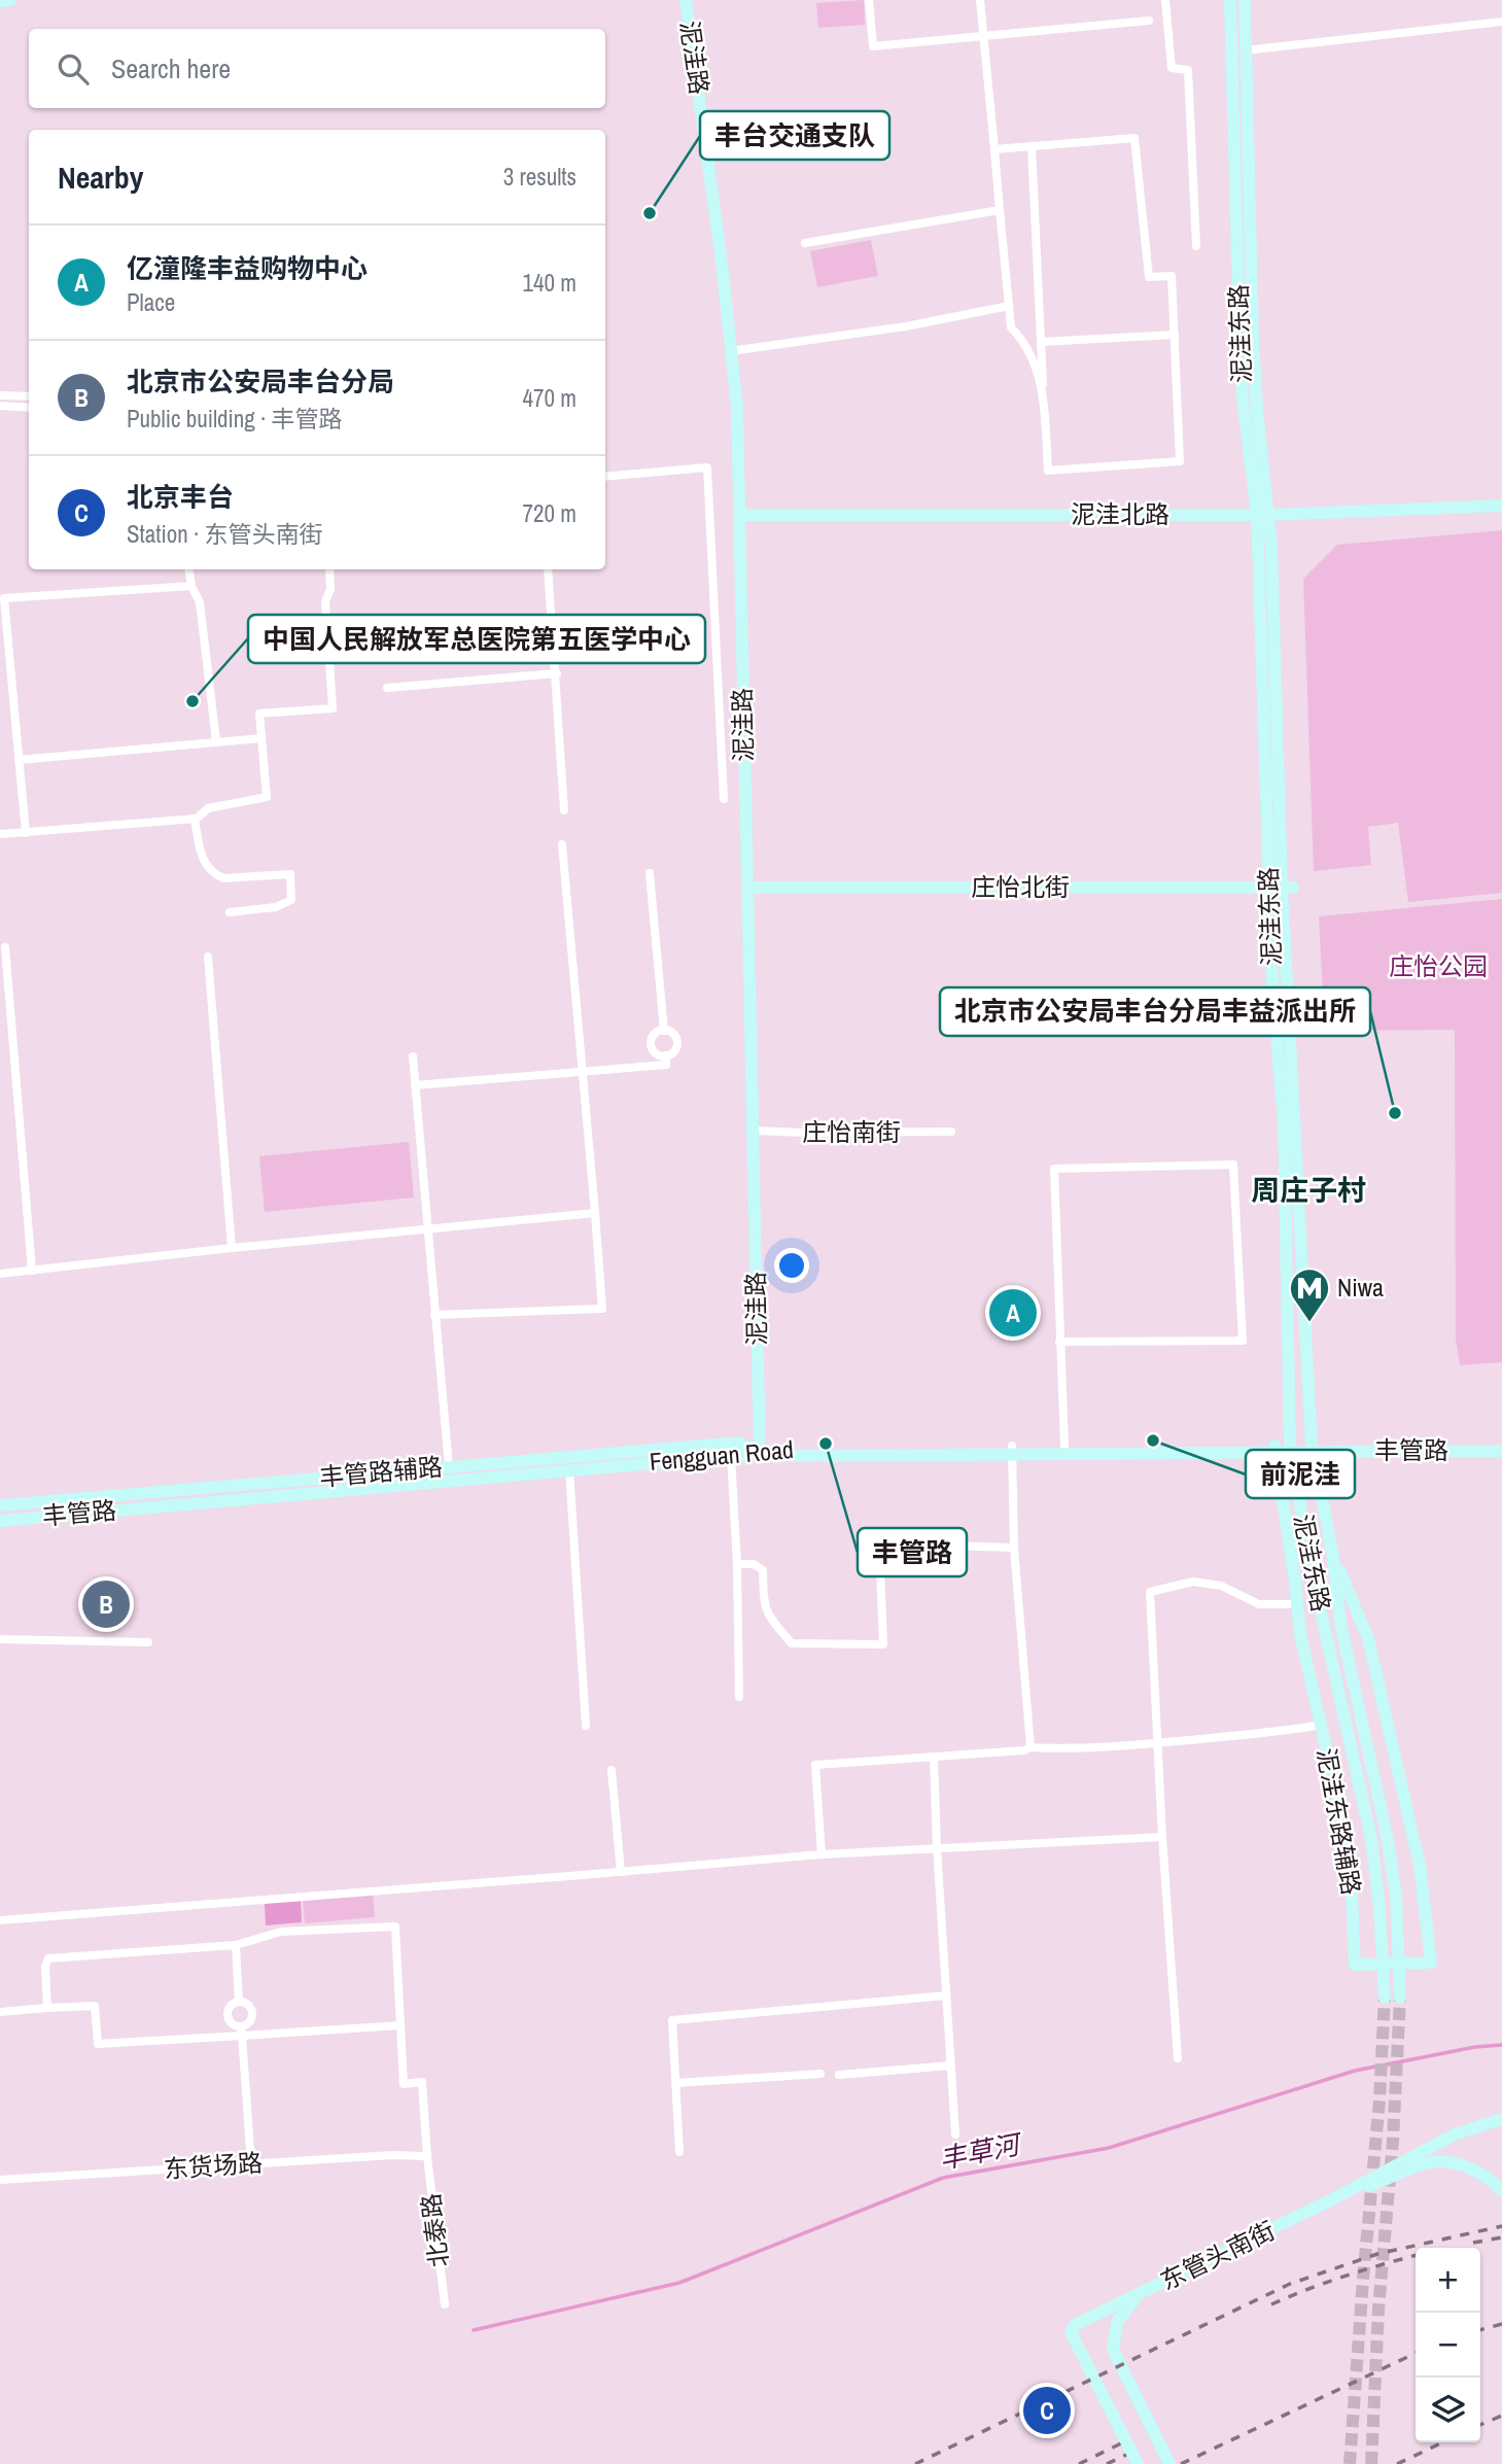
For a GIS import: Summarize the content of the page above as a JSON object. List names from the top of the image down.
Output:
{
  "streets": {
    "main road": [
      "泥洼路",
      "泥洼东路",
      "泥洼北路",
      "庄怡北街",
      "丰管路",
      "Fengguan Road",
      "丰管路辅路",
      "泥洼东路辅路",
      "东管头南街"
    ],
    "street": ["庄怡南街", "东货场路", "北泰路"]
  },
  "crossings": [
    ["泥洼路", "泥洼北路"],
    ["泥洼路", "庄怡北街"],
    ["泥洼路", "庄怡南街"],
    ["泥洼路", "丰管路"],
    ["泥洼路", "Fengguan Road"],
    ["泥洼路", "丰管路辅路"],
    ["泥洼东路", "泥洼北路"],
    ["泥洼东路", "庄怡北街"],
    ["泥洼东路", "丰管路"],
    ["泥洼东路", "泥洼东路辅路"],
    ["丰管路", "Fengguan Road"],
    ["丰管路", "丰管路辅路"],
    ["丰管路", "泥洼东路辅路"],
    ["Fengguan Road", "丰管路辅路"],
    ["东货场路", "北泰路"]
  ],
  "districts": ["周庄子村"],
  "water": ["丰草河"],
  "parks": ["庄怡公园"],
  "places": {
    "other": [
      "丰台交通支队",
      "中国人民解放军总医院第五医学中心",
      "北京市公安局丰台分局丰益派出所",
      "前泥洼",
      "丰管路"
    ],
    "metro station": ["Niwa"]
  },
  "page": {
    "search": "Search here",
    "heading": ["Nearby", "3 results"],
    "list": [
      {
        "mark": "A",
        "name": "亿潼隆丰益购物中心",
        "note": "Place",
        "value": "140 m"
      },
      {
        "mark": "B",
        "name": "北京市公安局丰台分局",
        "note": "Public building · 丰管路",
        "value": "470 m"
      },
      {
        "mark": "C",
        "name": "北京丰台",
        "note": "Station · 东管头南街",
        "value": "720 m"
      }
    ],
    "pins": ["A", "B", "C"],
    "map_buttons": ["+", "−"]
  }
}
